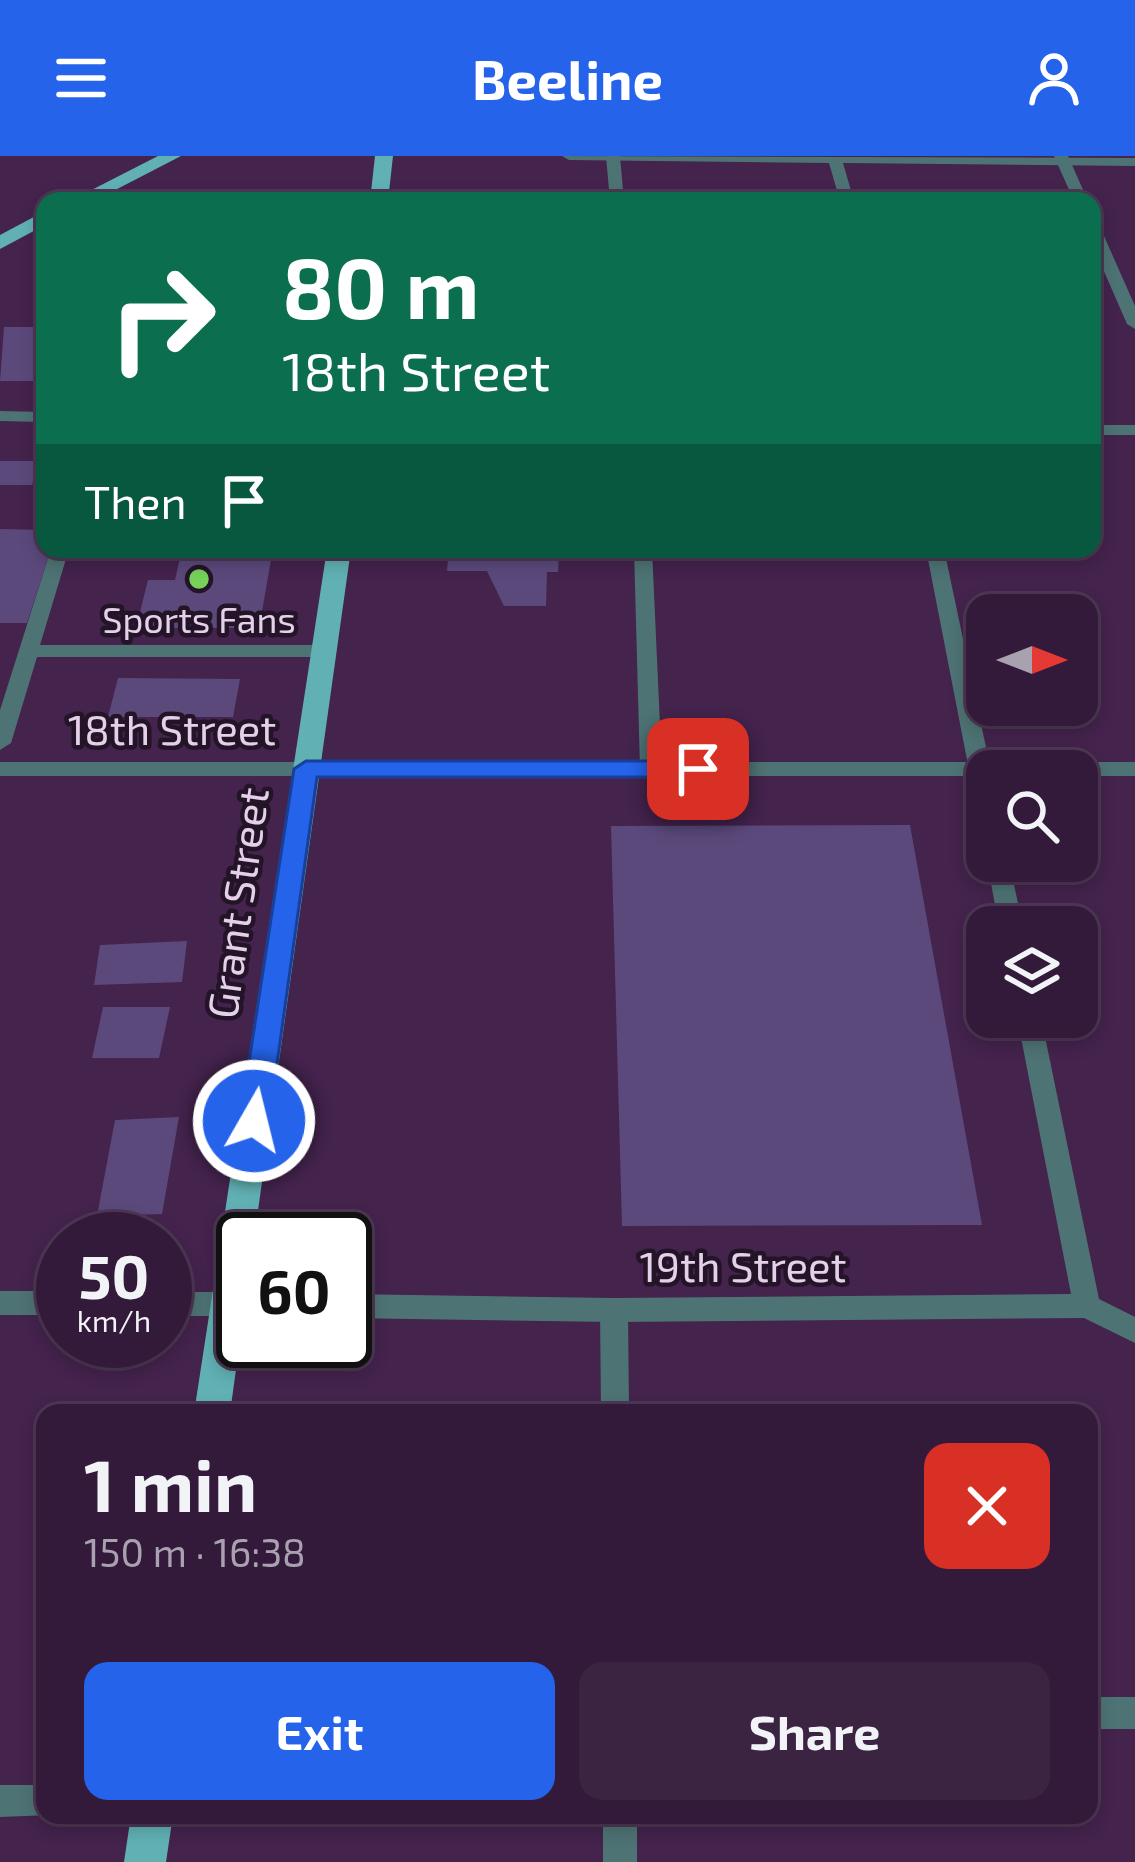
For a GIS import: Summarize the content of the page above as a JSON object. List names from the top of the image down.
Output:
{
  "streets": {
    "main road": ["Grant Street"],
    "street": ["18th Street", "19th Street"]
  },
  "crossings": [
    ["18th Street", "Grant Street"]
  ],
  "places": ["Sports Fans"],
  "north": "right",
  "page": {
    "header": "Beeline",
    "turn": ["80 m", "18th Street"],
    "then": "Then",
    "speed": "50 km/h",
    "limit": "60",
    "heading": ["1 min", "150 m · 16:38"],
    "buttons": ["Exit", "Share"]
  }
}
